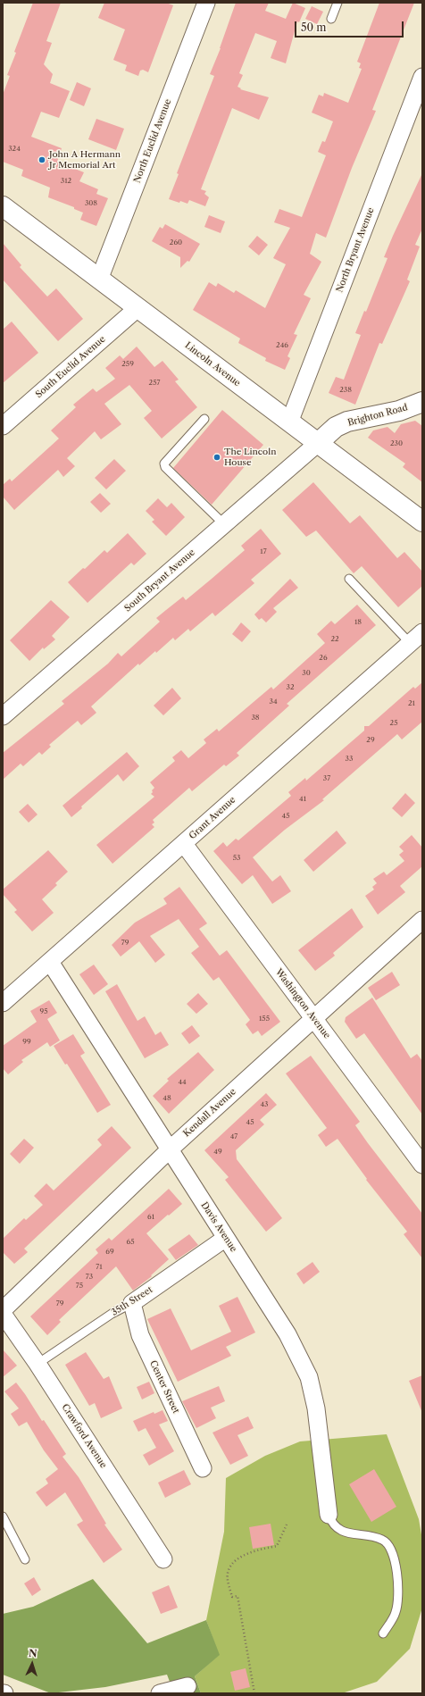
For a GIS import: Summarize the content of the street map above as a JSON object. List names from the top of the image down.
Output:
{
  "streets": {
    "street": [
      "North Euclid Avenue",
      "North Bryant Avenue",
      "Lincoln Avenue",
      "South Euclid Avenue",
      "Brighton Road",
      "South Bryant Avenue",
      "Grant Avenue",
      "Washington Avenue",
      "Kendall Avenue",
      "Davis Avenue",
      "35th Street",
      "Center Street",
      "Crawford Avenue"
    ]
  },
  "crossings": [
    ["North Euclid Avenue", "Lincoln Avenue"],
    ["North Bryant Avenue", "Lincoln Avenue"],
    ["Lincoln Avenue", "South Euclid Avenue"],
    ["Lincoln Avenue", "Brighton Road"],
    ["Lincoln Avenue", "South Bryant Avenue"],
    ["Brighton Road", "South Bryant Avenue"],
    ["Grant Avenue", "Washington Avenue"],
    ["Grant Avenue", "Davis Avenue"],
    ["Washington Avenue", "Kendall Avenue"],
    ["Kendall Avenue", "Davis Avenue"],
    ["Davis Avenue", "35th Street"],
    ["35th Street", "Center Street"],
    ["35th Street", "Crawford Avenue"]
  ],
  "places": ["John A Hermann Jr Memorial Art", "The Lincoln House"],
  "house_numbers": [
    "324",
    "312",
    "308",
    "260",
    "246",
    "259",
    "257",
    "238",
    "230",
    "17",
    "18",
    "22",
    "26",
    "30",
    "32",
    "34",
    "21",
    "38",
    "25",
    "29",
    "33",
    "37",
    "41",
    "45",
    "53",
    "79",
    "95",
    "155",
    "99",
    "44",
    "48",
    "43",
    "45",
    "47",
    "49",
    "61",
    "65",
    "69",
    "71",
    "73",
    "75",
    "79"
  ],
  "scale_bar": "50 m",
  "north": "top"
}
